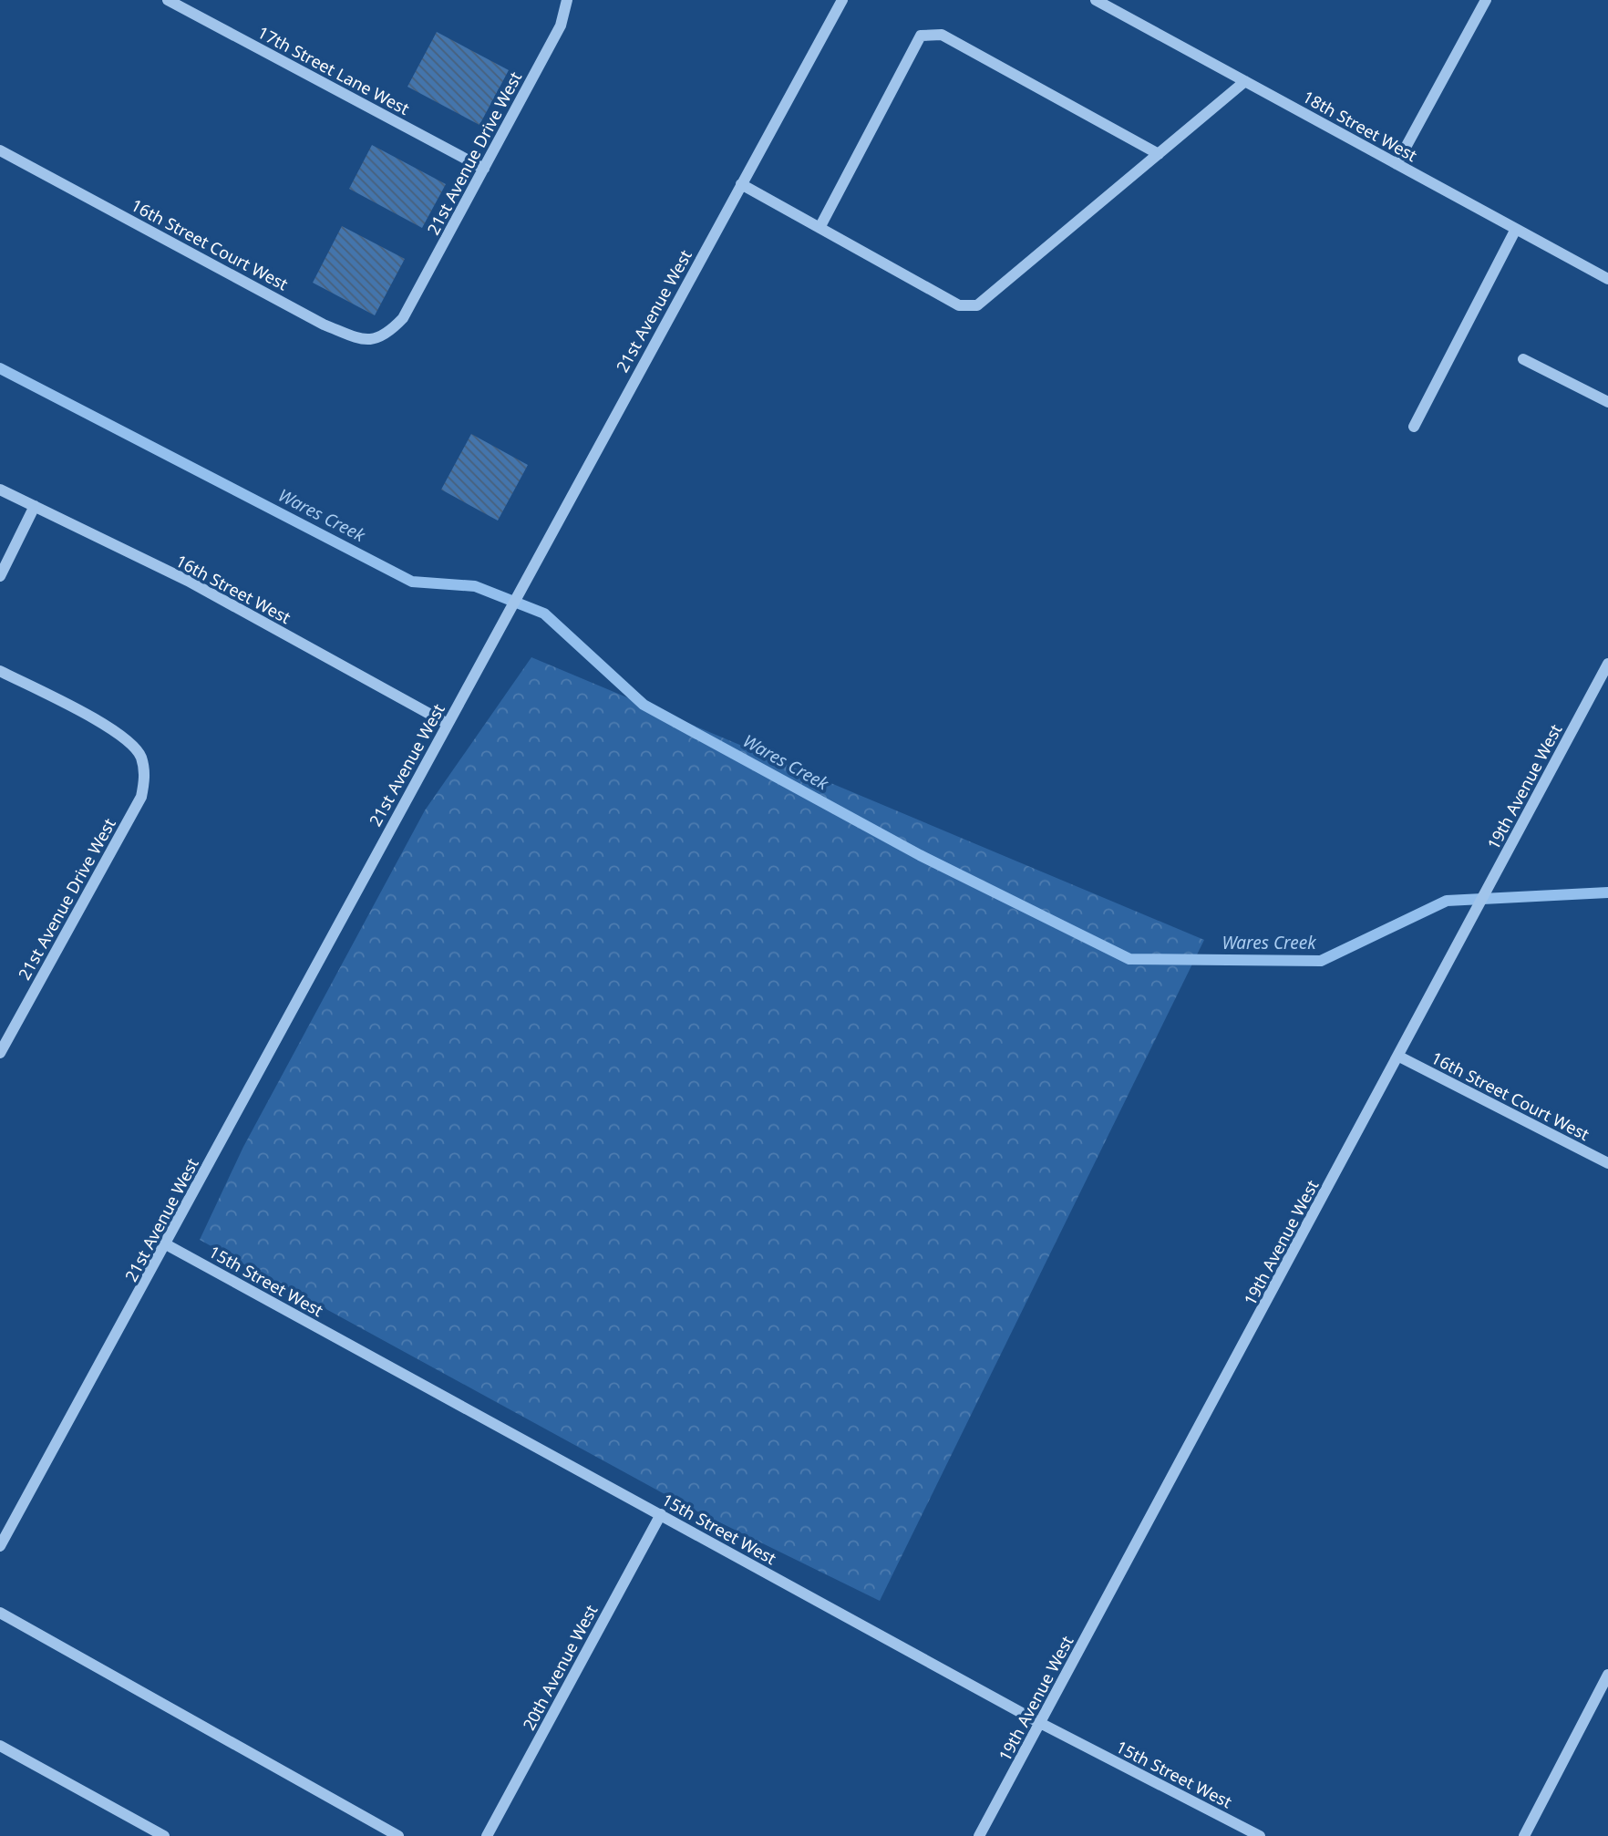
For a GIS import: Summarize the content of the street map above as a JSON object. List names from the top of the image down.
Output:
{
  "streets": {
    "street": [
      "17th Street Lane West",
      "18th Street West",
      "21st Avenue Drive West",
      "16th Street Court West",
      "21st Avenue West",
      "16th Street West",
      "19th Avenue West",
      "15th Street West",
      "20th Avenue West"
    ]
  },
  "crossings": [
    ["17th Street Lane West", "21st Avenue Drive West"],
    ["21st Avenue Drive West", "16th Street Court West"],
    ["16th Street Court West", "19th Avenue West"],
    ["21st Avenue West", "16th Street West"],
    ["21st Avenue West", "15th Street West"],
    ["19th Avenue West", "15th Street West"],
    ["15th Street West", "20th Avenue West"]
  ],
  "water": ["Wares Creek"]
}
